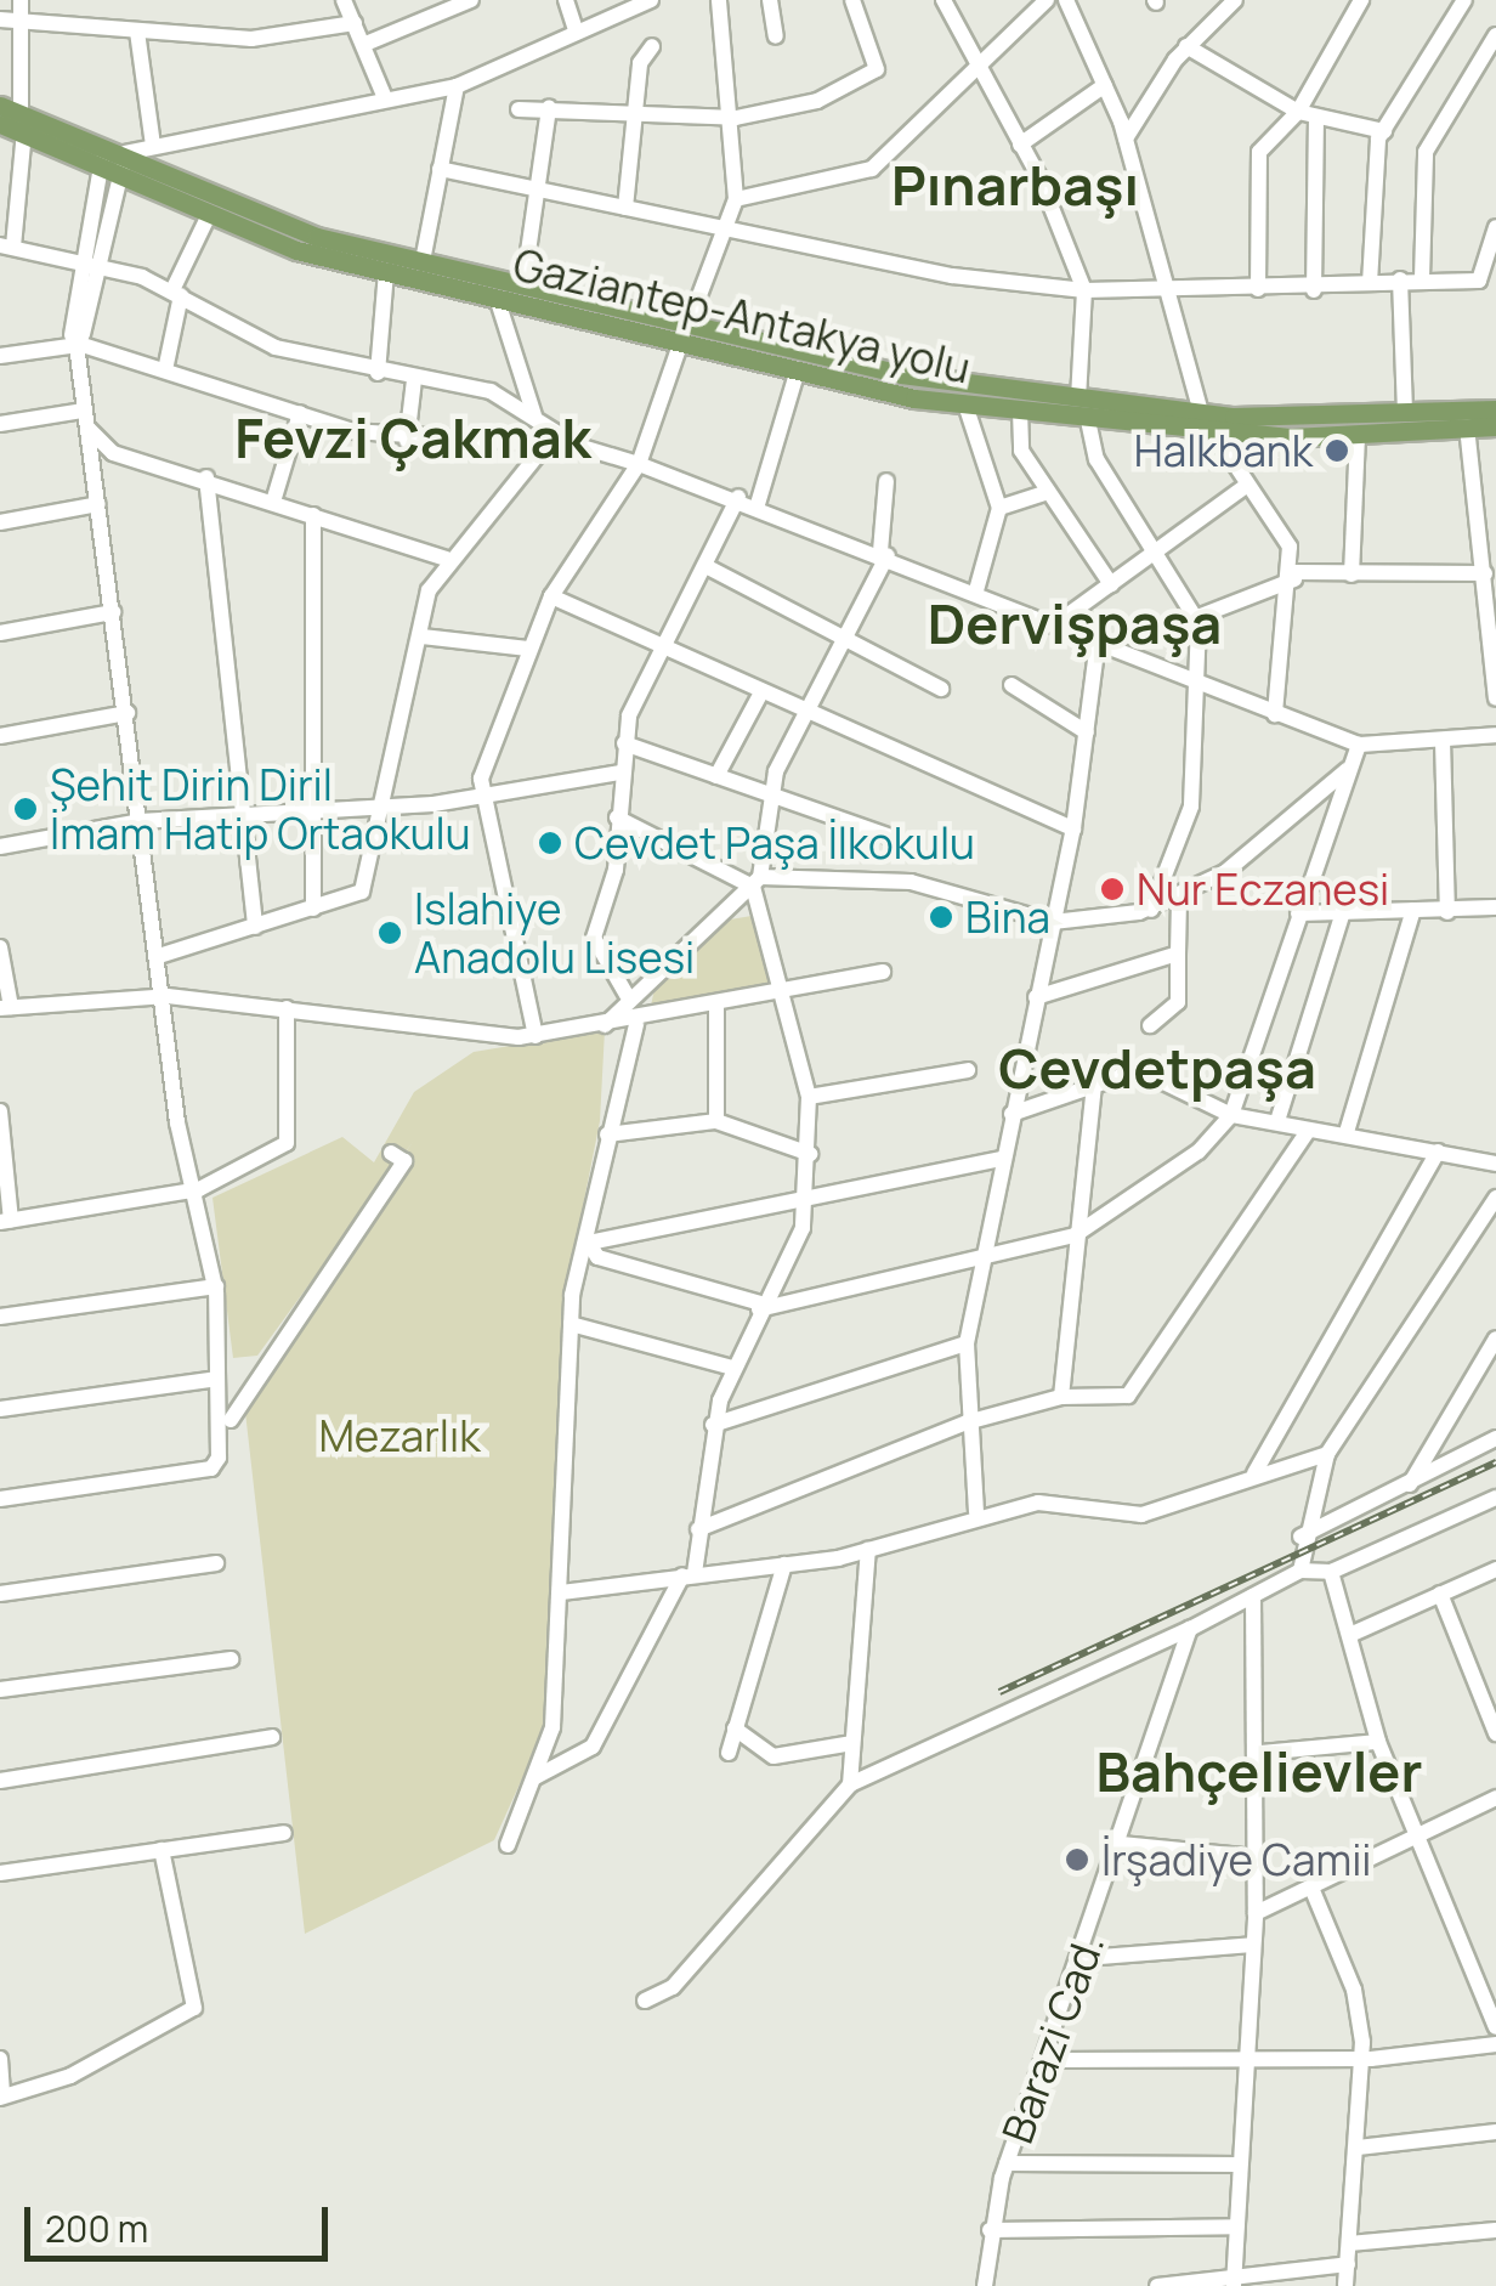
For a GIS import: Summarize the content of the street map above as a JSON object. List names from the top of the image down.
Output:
{
  "streets": {
    "main road": ["Gaziantep-Antakya yolu"],
    "street": ["Barazi Cad."]
  },
  "districts": [
    "Pınarbaşı",
    "Fevzi Çakmak",
    "Dervişpaşa",
    "Cevdetpaşa",
    "Bahçelievler"
  ],
  "parks": ["Mezarlık"],
  "places": [
    "Halkbank",
    "Şehit Dirin Diril İmam Hatip Ortaokulu",
    "Cevdet Paşa İlkokulu",
    "Nur Eczanesi",
    "Bina",
    "Islahiye Anadolu Lisesi",
    "İrşadiye Camii"
  ],
  "scale_bar": "200 m"
}
